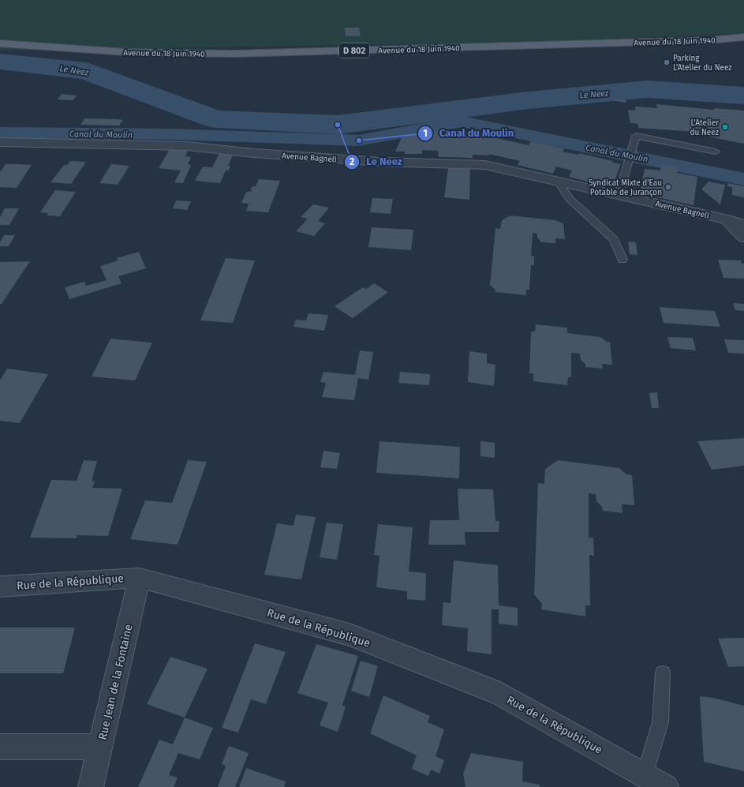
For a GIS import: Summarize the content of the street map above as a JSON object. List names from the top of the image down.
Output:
{
  "streets": {
    "main road": ["Avenue du 18 Juin 1940", "D 802"],
    "street": ["Avenue Bagnell", "Rue de la République", "Rue Jean de la Fontaine"]
  },
  "crossings": [
    ["Rue de la République", "Rue Jean de la Fontaine"]
  ],
  "water": ["Le Neez", "Canal du Moulin"],
  "places": [
    "Parking L'Atelier du Neez",
    "Le Neez",
    "L'Atelier du Neez",
    "Canal du Moulin",
    "Syndicat Mixte d'Eau Potable de Jurançon"
  ]
}
